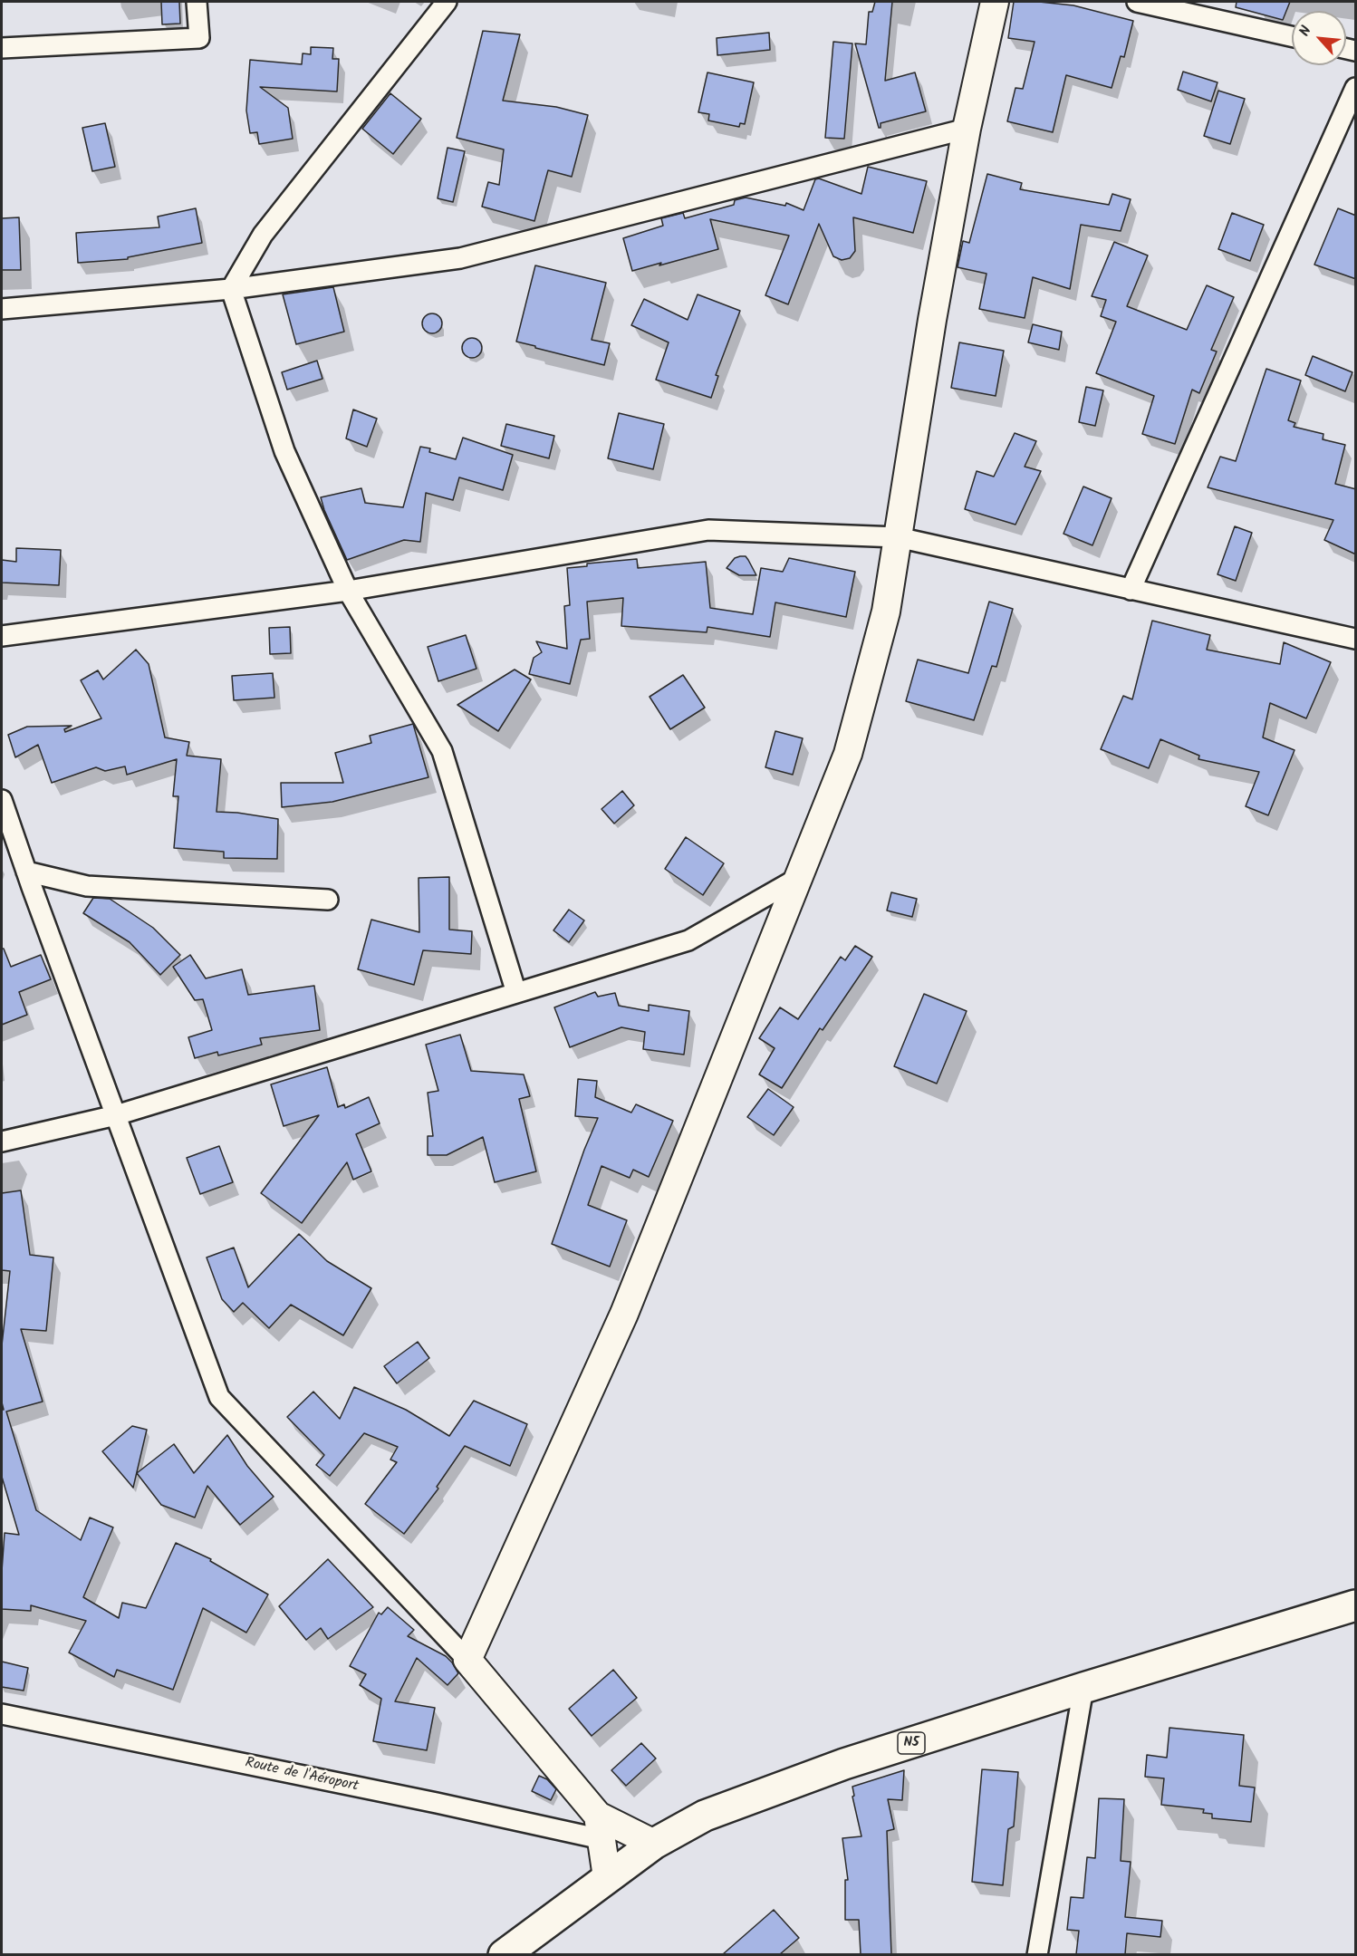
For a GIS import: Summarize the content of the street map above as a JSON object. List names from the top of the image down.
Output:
{
  "streets": {
    "highway": ["N5"],
    "street": ["Route de l'Aéroport"]
  },
  "north": "top left"
}
